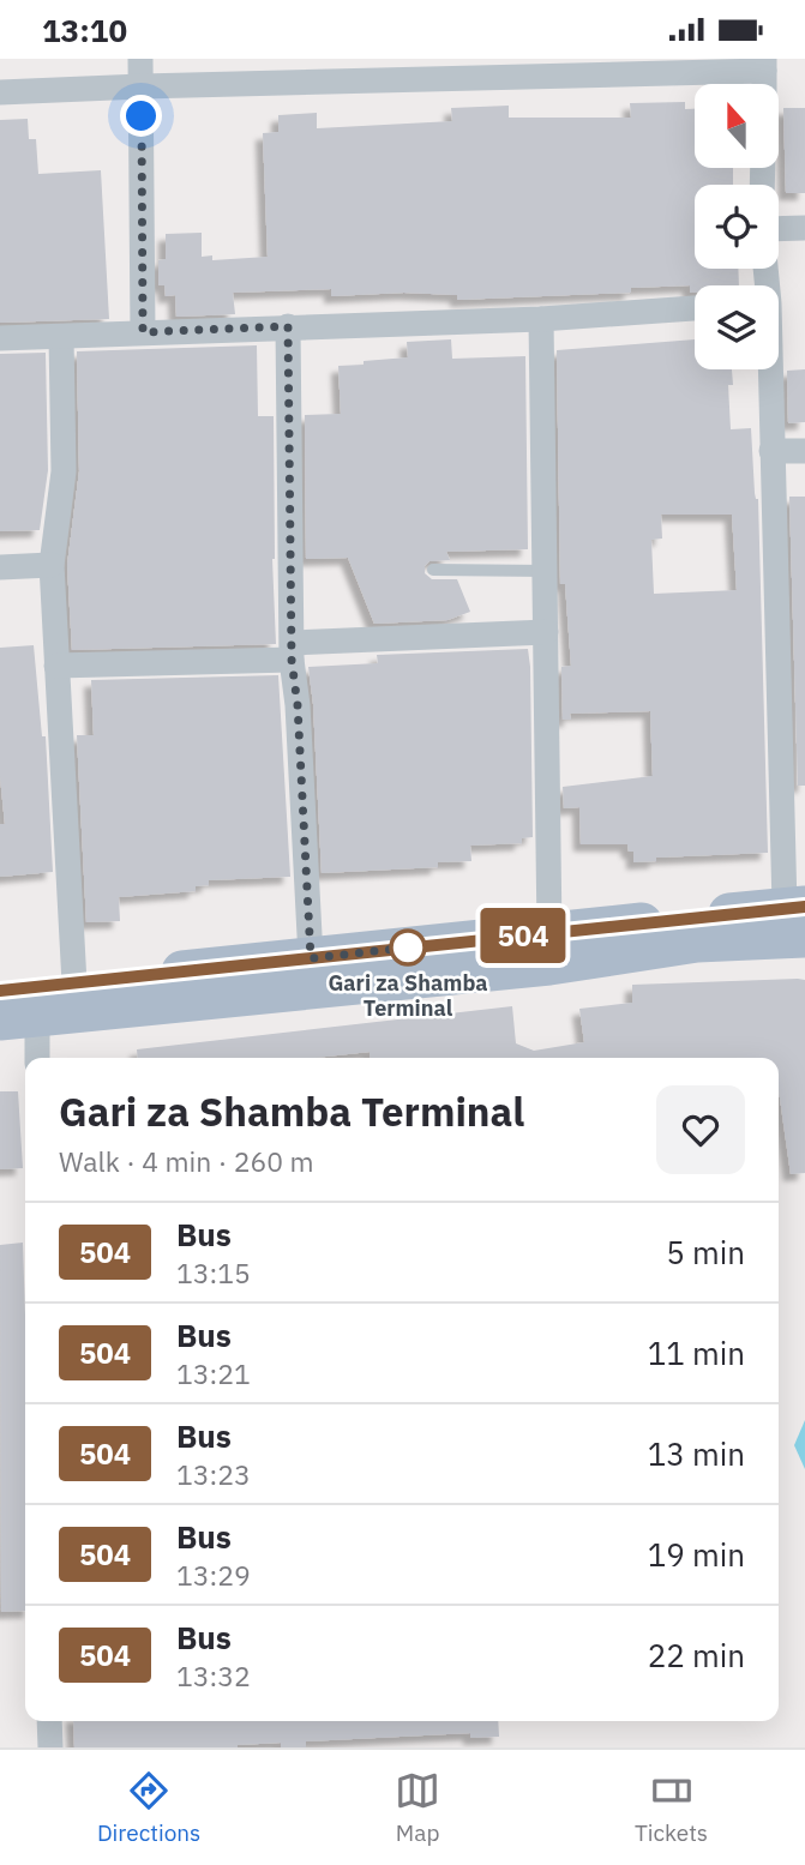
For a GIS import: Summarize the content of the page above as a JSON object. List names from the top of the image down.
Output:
{
  "places": ["Gari za Shamba Terminal"],
  "lines": ["bus line 504"],
  "north": "top",
  "page": {
    "status": "13:10",
    "on_map": "504",
    "heading": ["Gari za Shamba Terminal", "Walk · 4 min · 260 m"],
    "list": [
      {
        "mark": "504",
        "name": "Bus",
        "note": "13:15",
        "value": "5 min"
      },
      {
        "mark": "504",
        "name": "Bus",
        "note": "13:21",
        "value": "11 min"
      },
      {
        "mark": "504",
        "name": "Bus",
        "note": "13:23",
        "value": "13 min"
      },
      {
        "mark": "504",
        "name": "Bus",
        "note": "13:29",
        "value": "19 min"
      },
      {
        "mark": "504",
        "name": "Bus",
        "note": "13:32",
        "value": "22 min"
      }
    ],
    "tabs": ["Directions", "Map", "Tickets"]
  }
}
